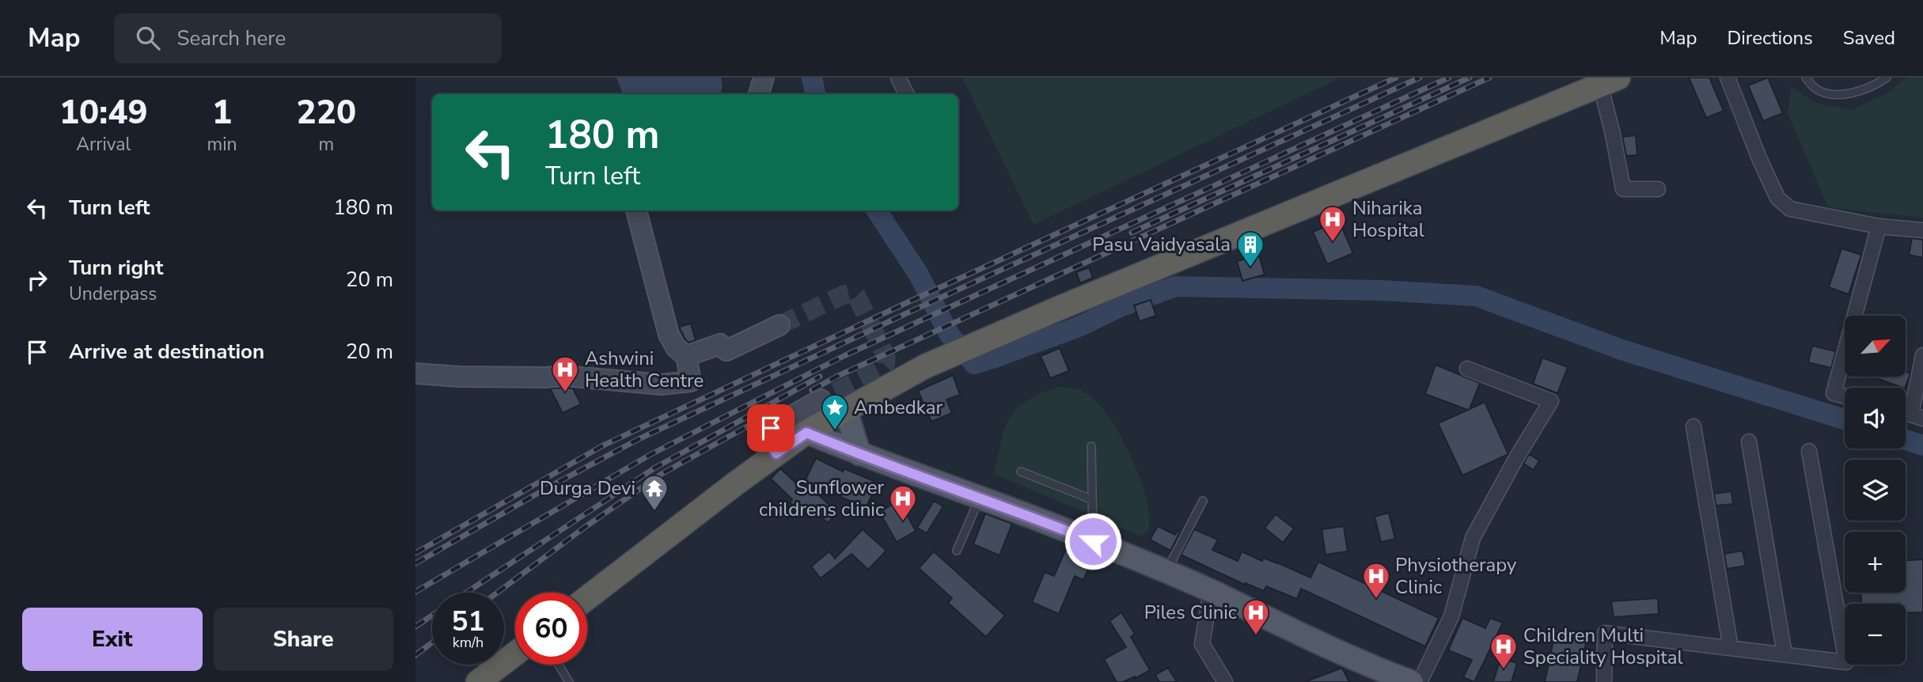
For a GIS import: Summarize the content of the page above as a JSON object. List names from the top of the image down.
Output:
{
  "places": {
    "hospital": [
      "Niharika Hospital",
      "Ashwini Health Centre",
      "Sunflower childrens clinic",
      "Physiotherapy Clinic",
      "Piles Clinic",
      "Children Multi Speciality Hospital"
    ],
    "building": ["Pasu Vaidyasala"],
    "place": ["Ambedkar"],
    "temple": ["Durga Devi"]
  },
  "north": "top right",
  "page": {
    "header": "Map",
    "search": "Search here",
    "nav": ["Map", "Directions", "Saved"],
    "eta": [
      "10:49",
      "Arrival",
      "1",
      "min",
      "220",
      "m"
    ],
    "turn": ["180 m", "Turn left"],
    "list": [
      {
        "name": "Turn left",
        "value": "180 m"
      },
      {
        "name": "Turn right",
        "note": "Underpass",
        "value": "20 m"
      },
      {
        "name": "Arrive at destination",
        "value": "20 m"
      }
    ],
    "map_buttons": ["+", "−"],
    "speed": "51 km/h",
    "limit": "60",
    "buttons": ["Exit", "Share"]
  }
}
